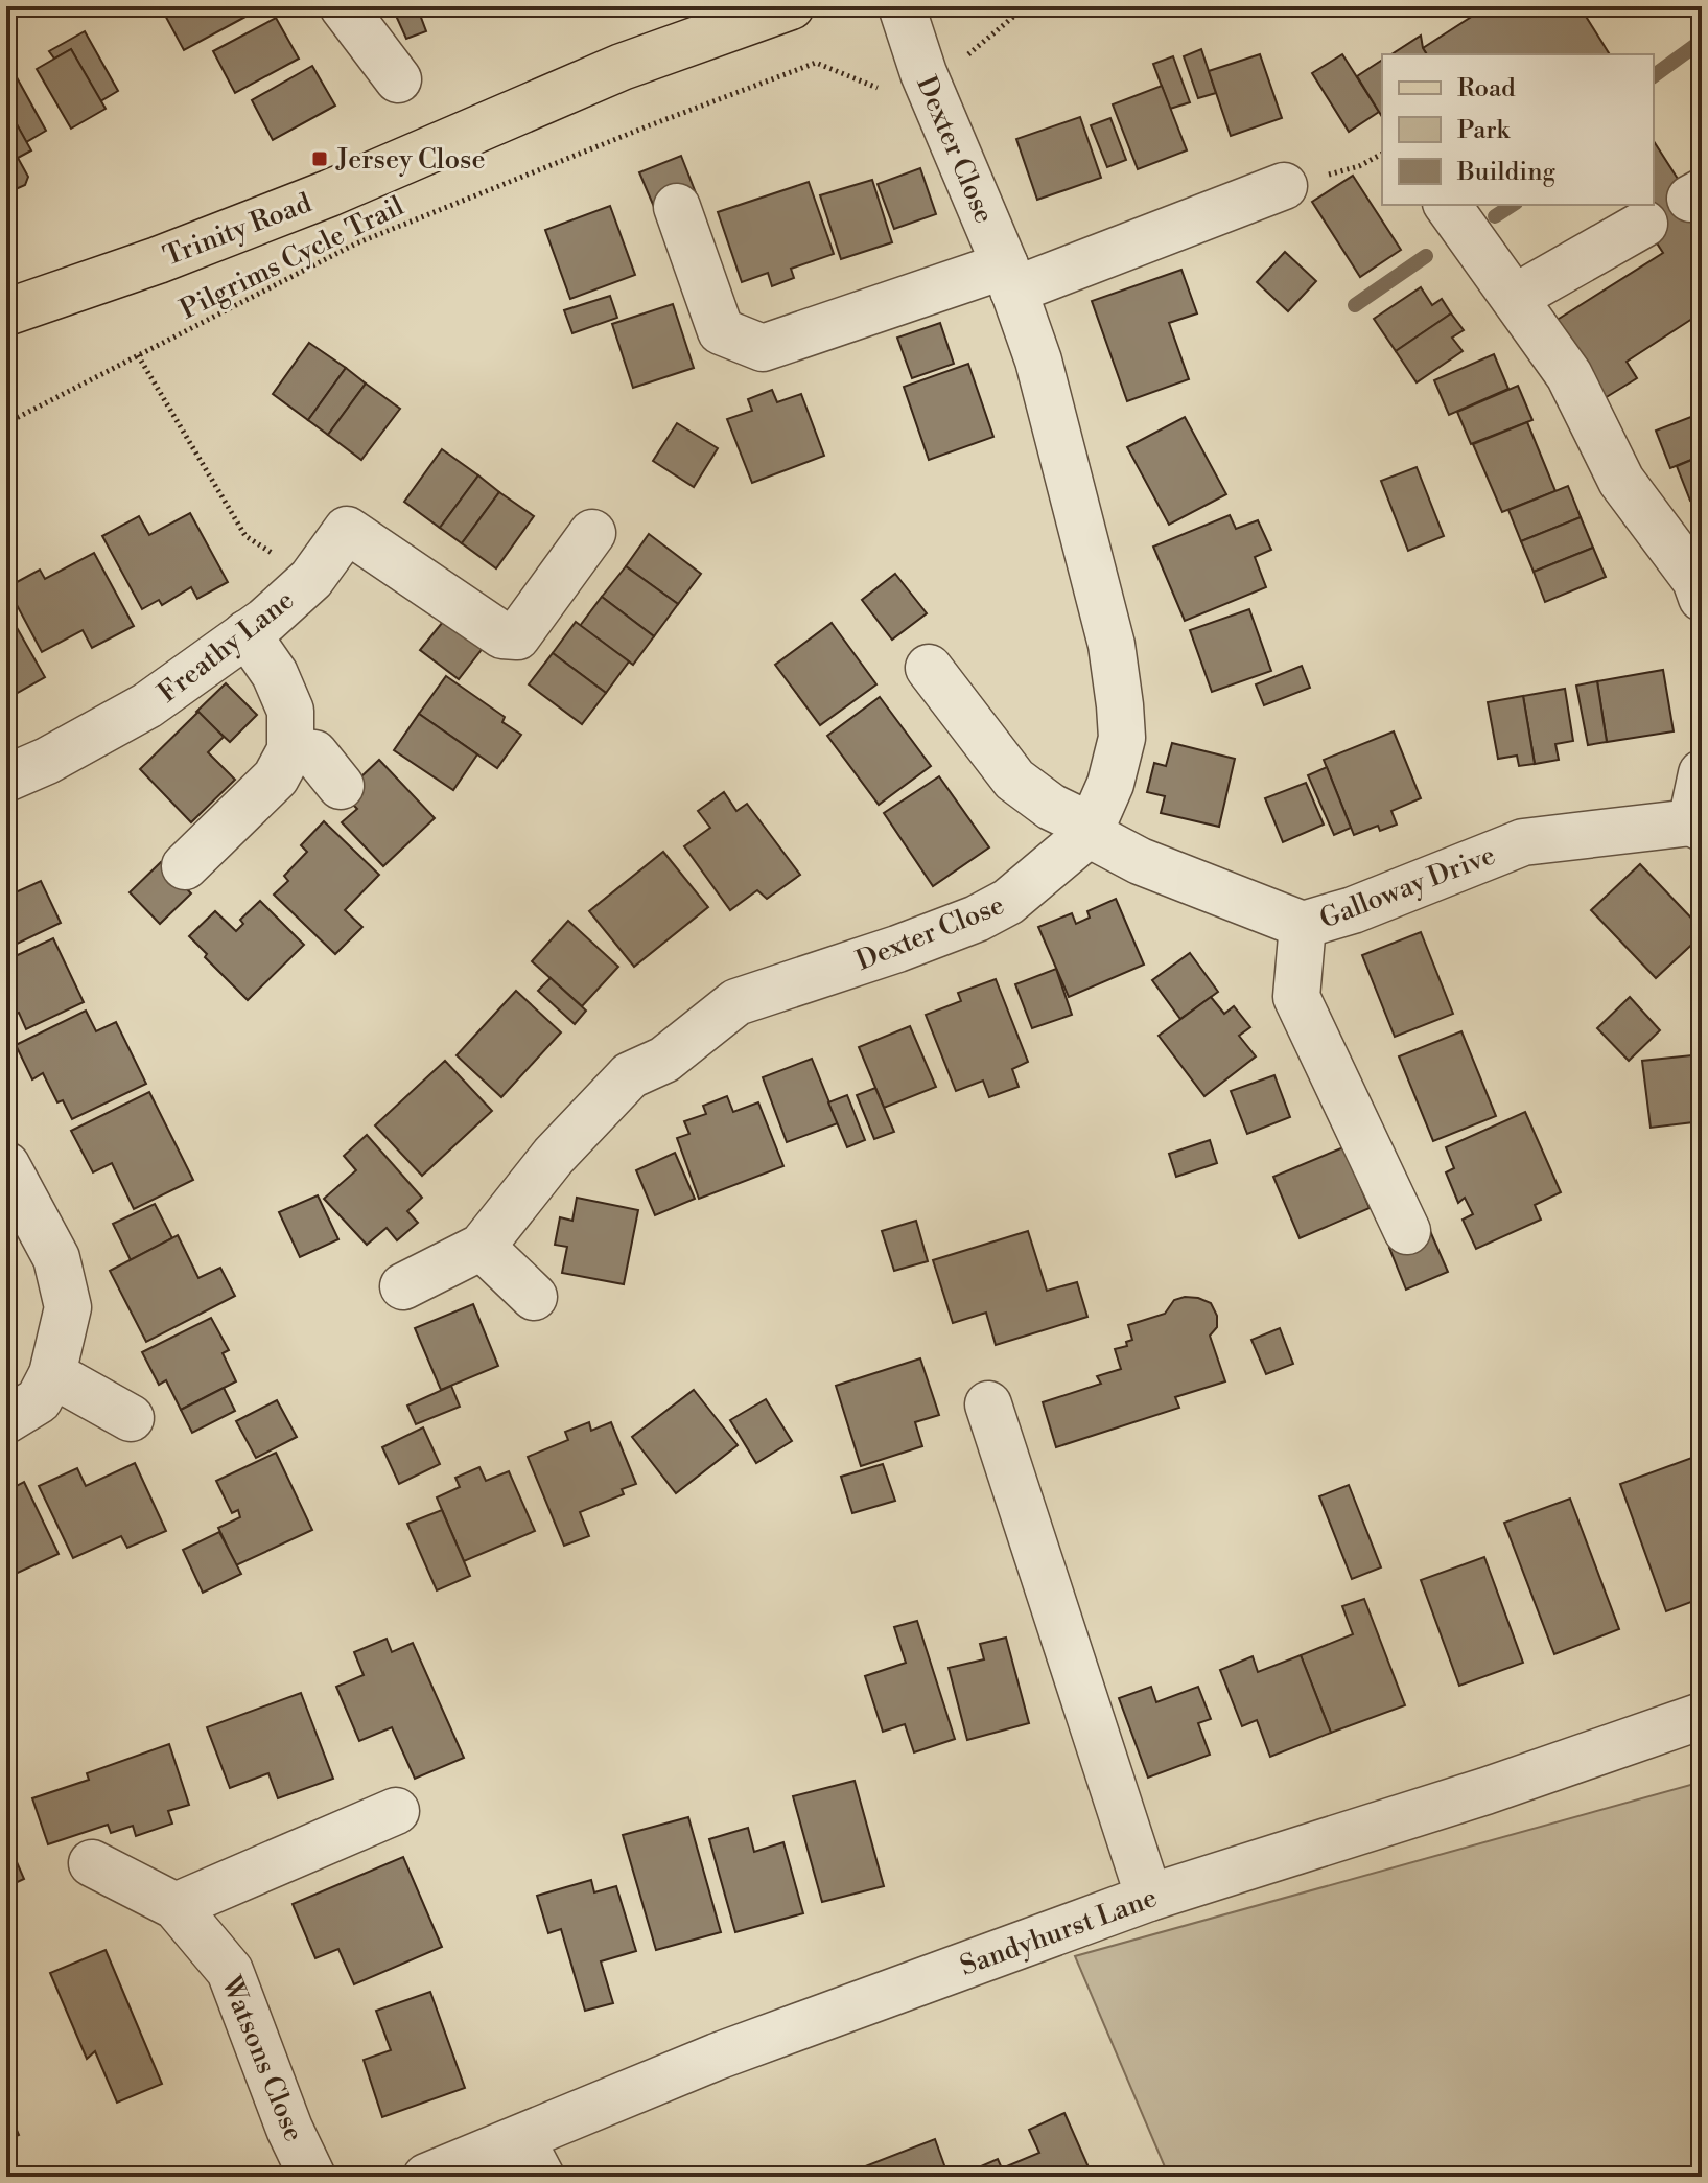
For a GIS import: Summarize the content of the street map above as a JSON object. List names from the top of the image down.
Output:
{
  "streets": {
    "main road": ["Trinity Road"],
    "street": [
      "Dexter Close",
      "Freathy Lane",
      "Galloway Drive",
      "Sandyhurst Lane",
      "Watsons Close"
    ],
    "path": ["Pilgrims Cycle Trail"]
  },
  "crossings": [
    ["Dexter Close", "Galloway Drive"]
  ],
  "places": {
    "transit": ["Jersey Close"]
  },
  "legend": ["Road", "Park", "Building"]
}
